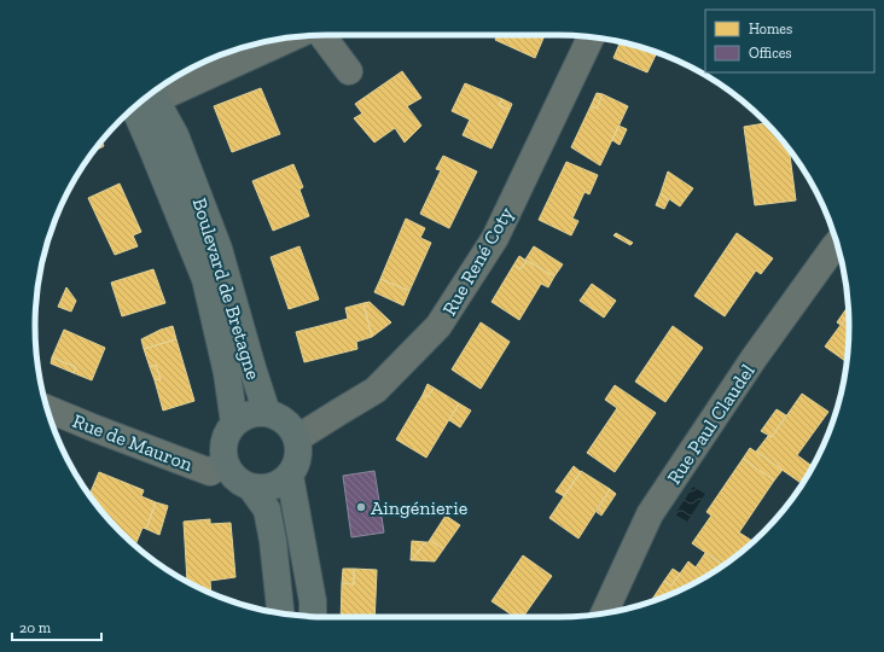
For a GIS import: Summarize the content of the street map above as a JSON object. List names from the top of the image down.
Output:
{
  "streets": {
    "main road": ["Boulevard de Bretagne"],
    "street": ["Rue René Coty", "Rue Paul Claudel", "Rue de Mauron"]
  },
  "crossings": [
    ["Rue René Coty", "Boulevard de Bretagne"],
    ["Rue René Coty", "Rue de Mauron"],
    ["Boulevard de Bretagne", "Rue de Mauron"]
  ],
  "places": ["Aingénierie"],
  "legend": ["Homes", "Offices"],
  "scale_bar": "20 m"
}
